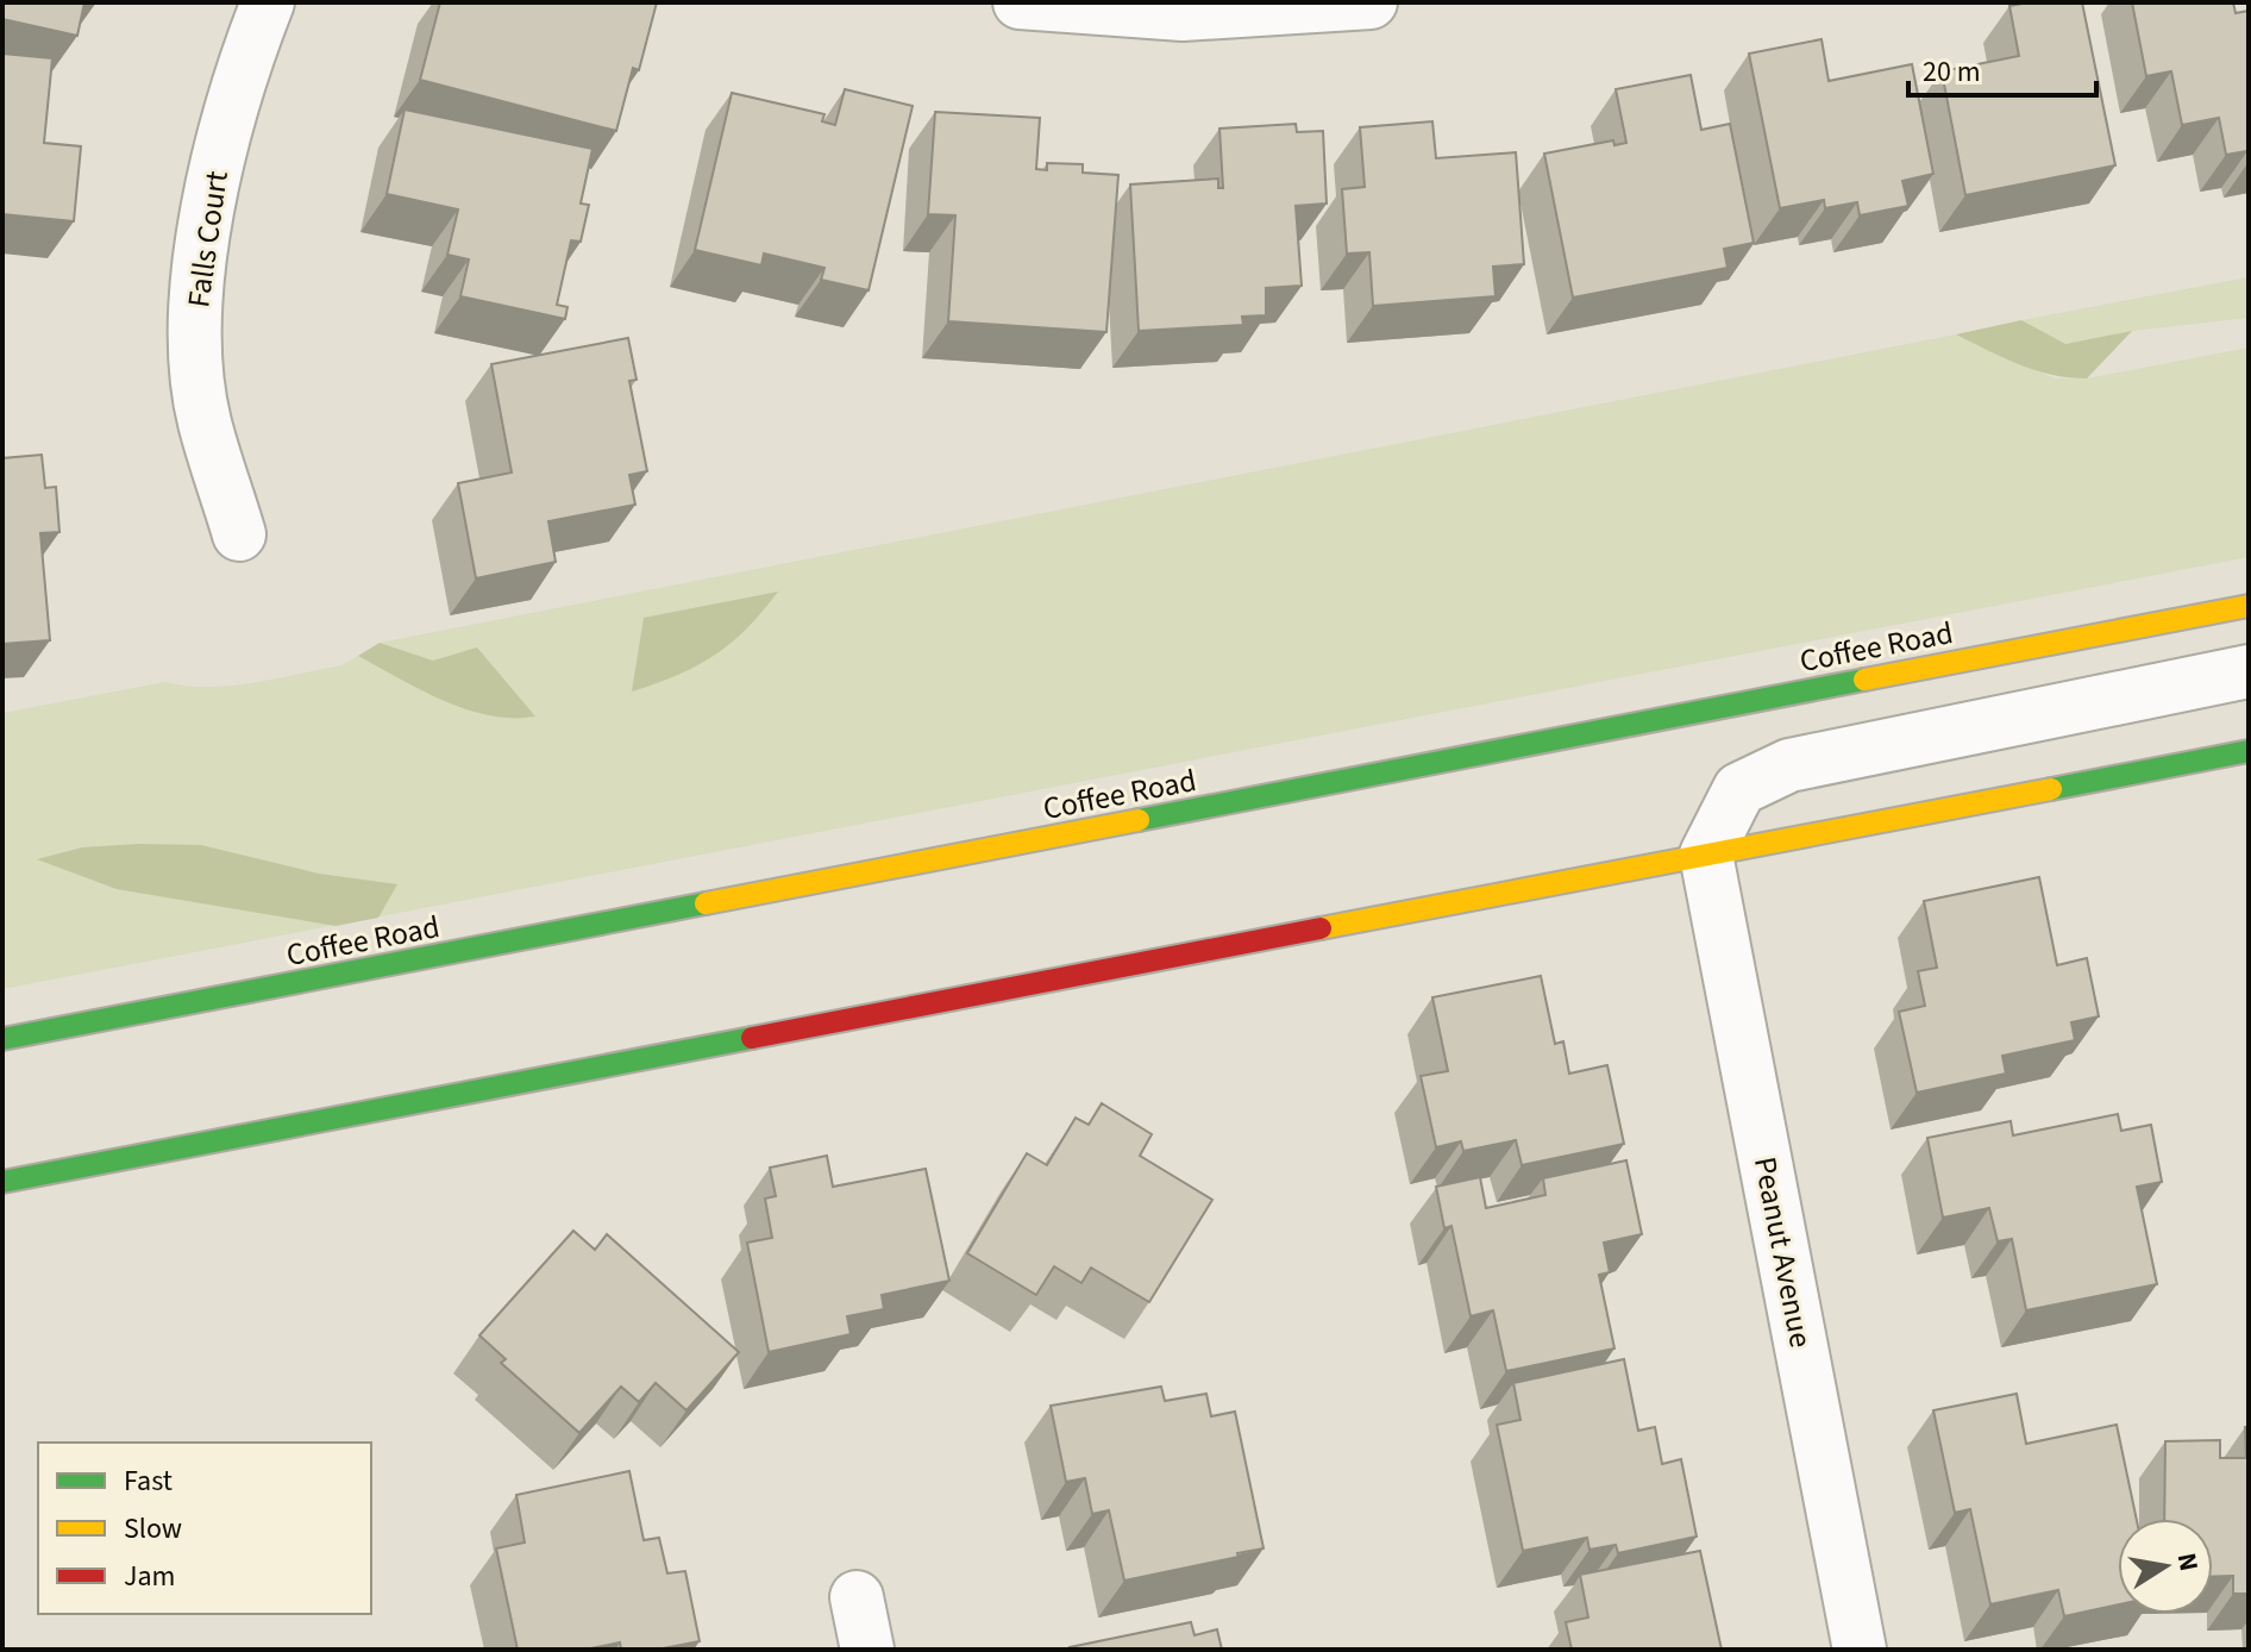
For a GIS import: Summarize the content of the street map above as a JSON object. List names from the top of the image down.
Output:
{
  "streets": {
    "main road": ["Coffee Road"],
    "street": ["Falls Court", "Peanut Avenue"]
  },
  "legend": ["Fast", "Slow", "Jam"],
  "scale_bar": "20 m",
  "north": "right"
}
